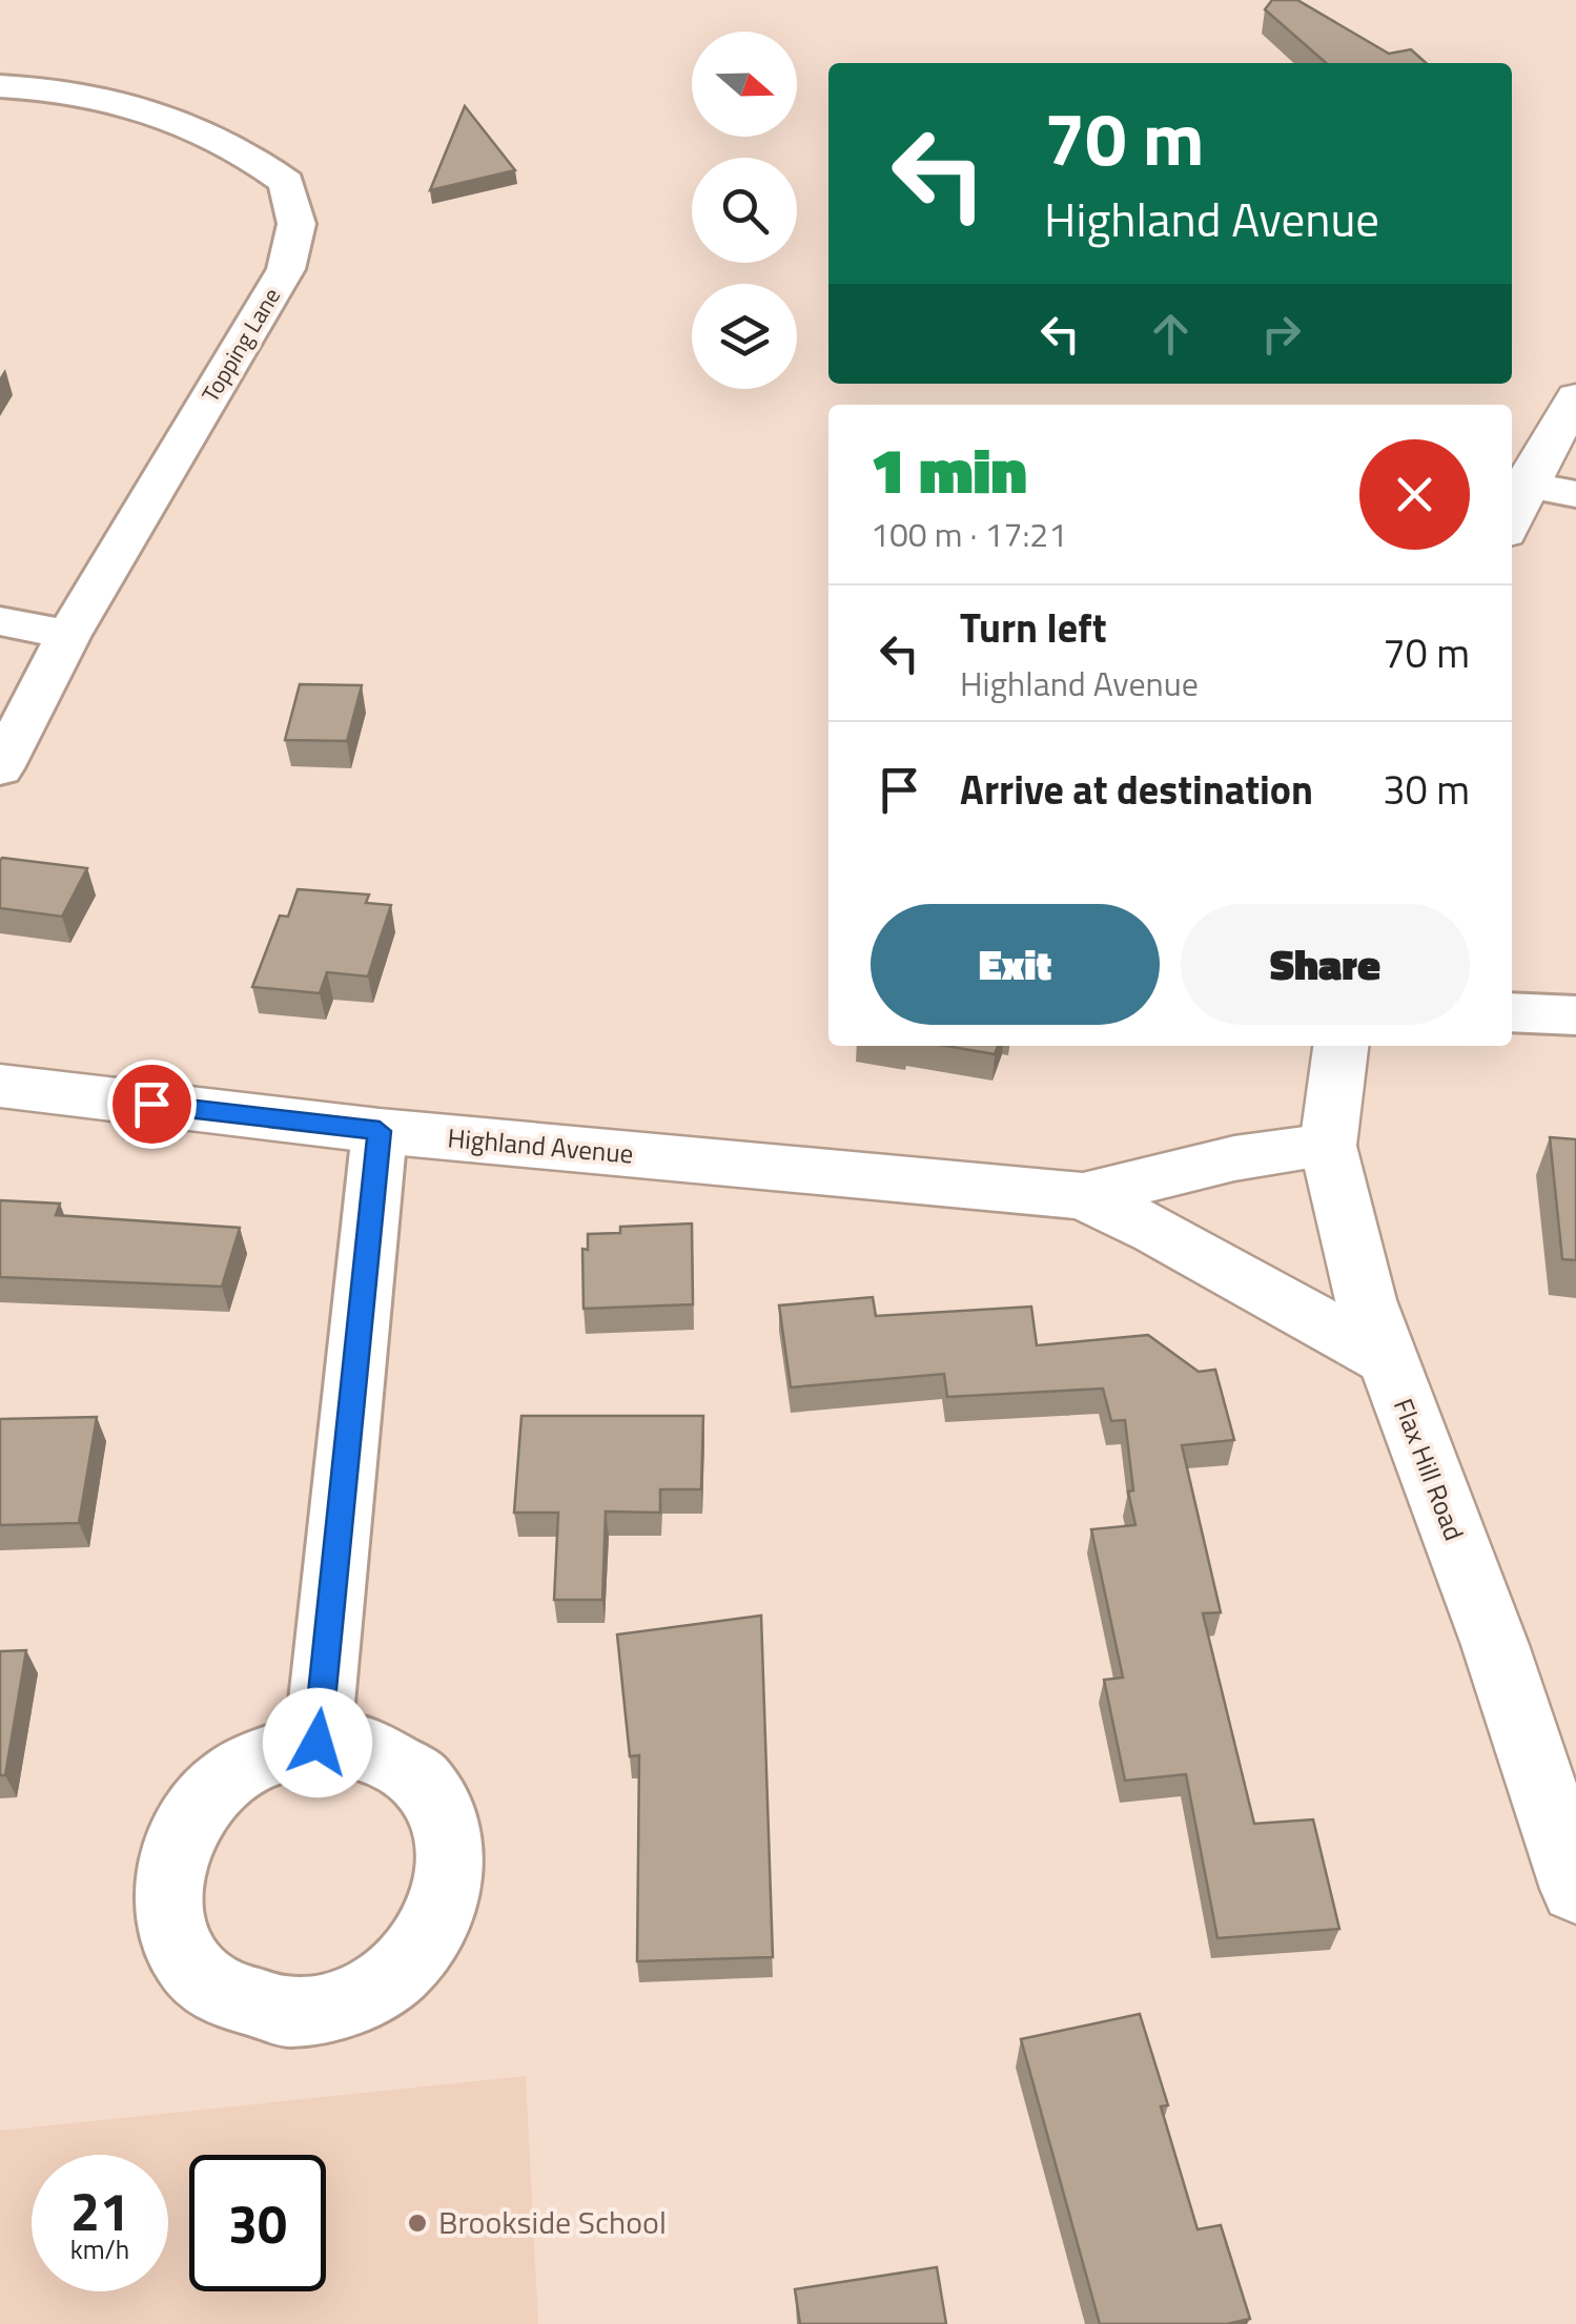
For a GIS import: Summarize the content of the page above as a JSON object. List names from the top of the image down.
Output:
{
  "streets": {
    "street": ["Topping Lane", "Highland Avenue", "Flax Hill Road"]
  },
  "crossings": [
    ["Highland Avenue", "Flax Hill Road"]
  ],
  "places": ["Brookside School"],
  "north": "right",
  "page": {
    "turn": ["70 m", "Highland Avenue"],
    "heading": ["1 min", "100 m · 17:21"],
    "list": [
      {
        "name": "Turn left",
        "note": "Highland Avenue",
        "value": "70 m"
      },
      {
        "name": "Arrive at destination",
        "value": "30 m"
      }
    ],
    "buttons": ["Exit", "Share"],
    "speed": "21 km/h",
    "limit": "30"
  }
}
